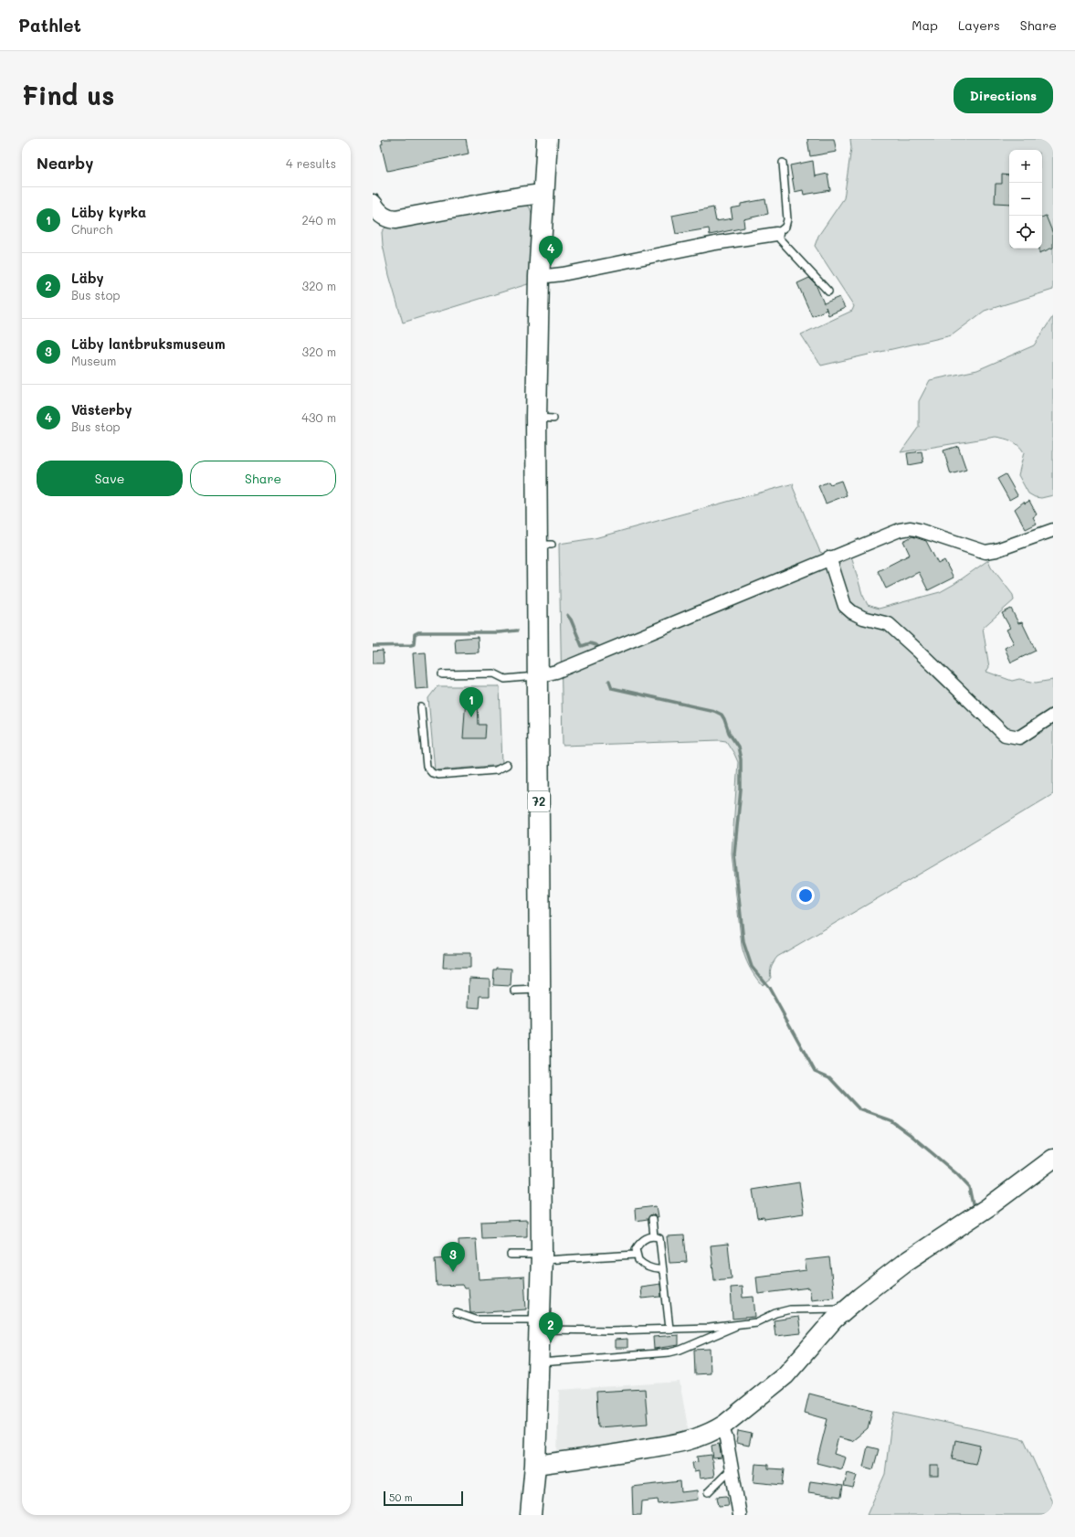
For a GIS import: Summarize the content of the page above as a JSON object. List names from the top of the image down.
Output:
{
  "streets": {
    "main road": ["72"]
  },
  "scale_bar": "50 m",
  "page": {
    "header": "Pathlet",
    "nav": ["Map", "Layers", "Share"],
    "buttons": [
      "Directions",
      ["Save", "Share"]
    ],
    "title": "Find us",
    "heading": ["Nearby", "4 results"],
    "map_buttons": ["+", "−"],
    "list": [
      {
        "mark": "1",
        "name": "Läby kyrka",
        "note": "Church",
        "value": "240 m"
      },
      {
        "mark": "2",
        "name": "Läby",
        "note": "Bus stop",
        "value": "320 m"
      },
      {
        "mark": "3",
        "name": "Läby lantbruksmuseum",
        "note": "Museum",
        "value": "320 m"
      },
      {
        "mark": "4",
        "name": "Västerby",
        "note": "Bus stop",
        "value": "430 m"
      }
    ],
    "pins": [
      "4",
      "1",
      "3",
      "2"
    ],
    "scale": "50 m"
  }
}
